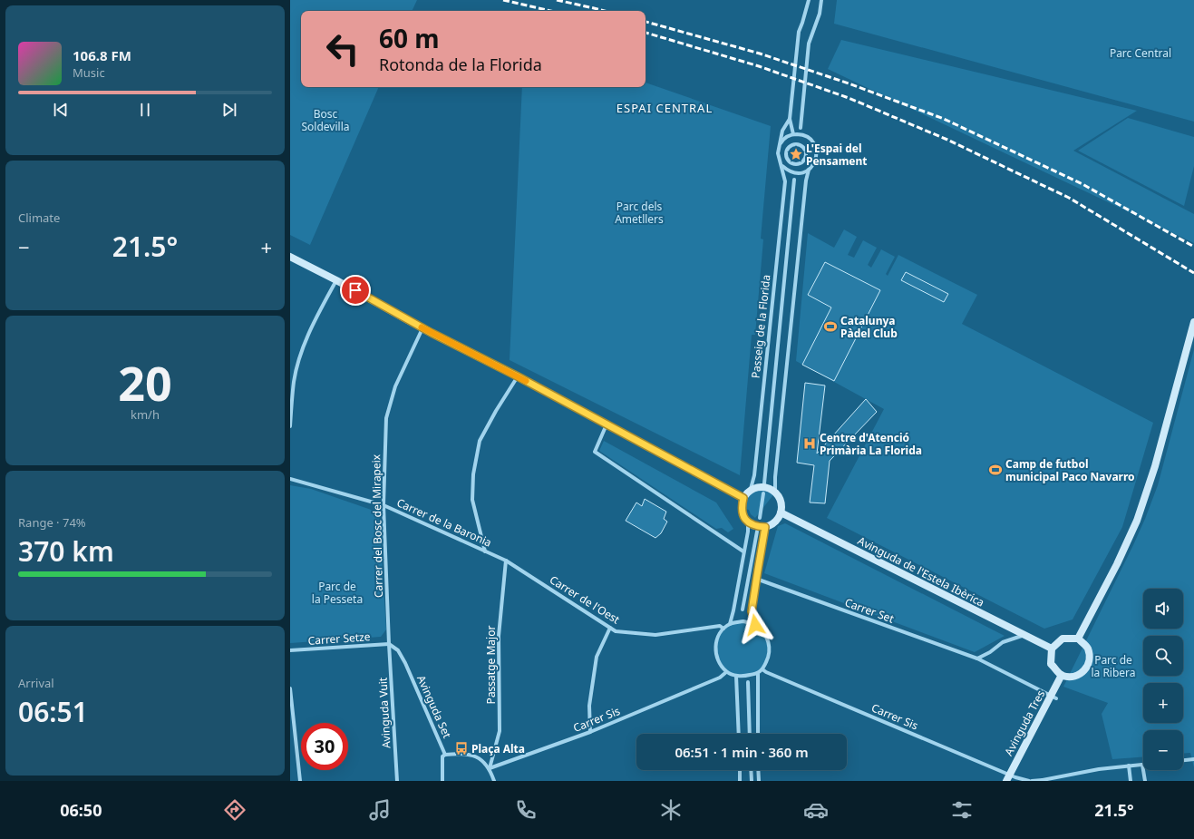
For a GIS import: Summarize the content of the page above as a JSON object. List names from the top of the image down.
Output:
{
  "streets": {
    "main road": ["Avinguda de l'Estela Ibèrica", "Avinguda Tres"],
    "street": [
      "Passeig de la Florida",
      "Carrer de la Baronia",
      "Carrer del Bosc del Mirapeix",
      "Carrer de l'Oest",
      "Carrer Set",
      "Carrer Setze",
      "Passatge Major",
      "Avinguda Set",
      "Avinguda Vuit",
      "Carrer Sis"
    ]
  },
  "crossings": [
    ["Passeig de la Florida", "Avinguda de l'Estela Ibèrica"],
    ["Carrer de la Baronia", "Carrer del Bosc del Mirapeix"],
    ["Carrer de la Baronia", "Carrer de l'Oest"],
    ["Carrer de la Baronia", "Passatge Major"],
    ["Carrer del Bosc del Mirapeix", "Carrer Setze"],
    ["Carrer del Bosc del Mirapeix", "Avinguda Set"],
    ["Carrer del Bosc del Mirapeix", "Avinguda Vuit"],
    ["Avinguda de l'Estela Ibèrica", "Avinguda Tres"],
    ["Carrer de l'Oest", "Passatge Major"],
    ["Carrer de l'Oest", "Carrer Sis"],
    ["Carrer Set", "Avinguda Tres"],
    ["Carrer Setze", "Avinguda Set"],
    ["Carrer Setze", "Avinguda Vuit"],
    ["Passatge Major", "Carrer Sis"],
    ["Avinguda Set", "Avinguda Vuit"],
    ["Carrer Sis", "Avinguda Tres"]
  ],
  "districts": ["ESPAI CENTRAL"],
  "parks": [
    "Parc Central",
    "Bosc Soldevilla",
    "Parc dels Ametllers",
    "Parc de la Pesseta",
    "Parc de la Ribera"
  ],
  "places": {
    "place": ["L'Espai del Pensament"],
    "sports": ["Catalunya Pàdel Club", "Camp de futbol municipal Paco Navarro"],
    "hospital": ["Centre d'Atenció Primària La Florida"],
    "bus stop": ["Plaça Alta"]
  },
  "page": {
    "turn": ["60 m", "Rotonda de la Florida"],
    "song": ["106.8 FM", "Music"],
    "tile": [
      "Climate",
      ["20", "km/h"],
      ["Range · 74%", "370 km"],
      ["Arrival", "06:51"]
    ],
    "heat": ["−", "21.5°", "+"],
    "map_buttons": ["+", "−"],
    "limit": "30",
    "trip": "06:51 · 1 min · 360 m",
    "tabs": ["06:50", "21.5°"]
  }
}
